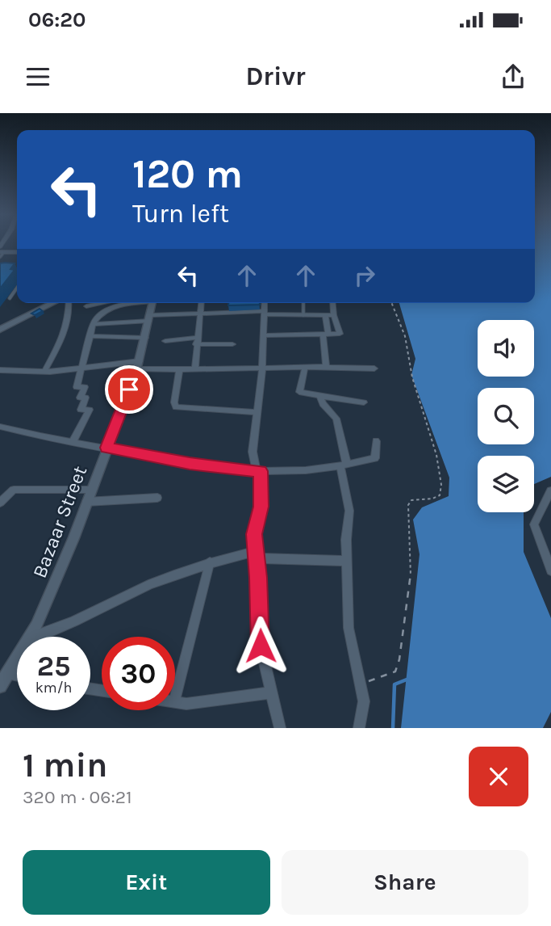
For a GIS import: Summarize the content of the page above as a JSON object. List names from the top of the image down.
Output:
{
  "streets": {
    "street": ["Bazaar Street"]
  },
  "page": {
    "status": "06:20",
    "header": "Drivr",
    "turn": ["120 m", "Turn left"],
    "speed": "25 km/h",
    "limit": "30",
    "heading": ["1 min", "320 m · 06:21"],
    "buttons": ["Exit", "Share"]
  }
}
